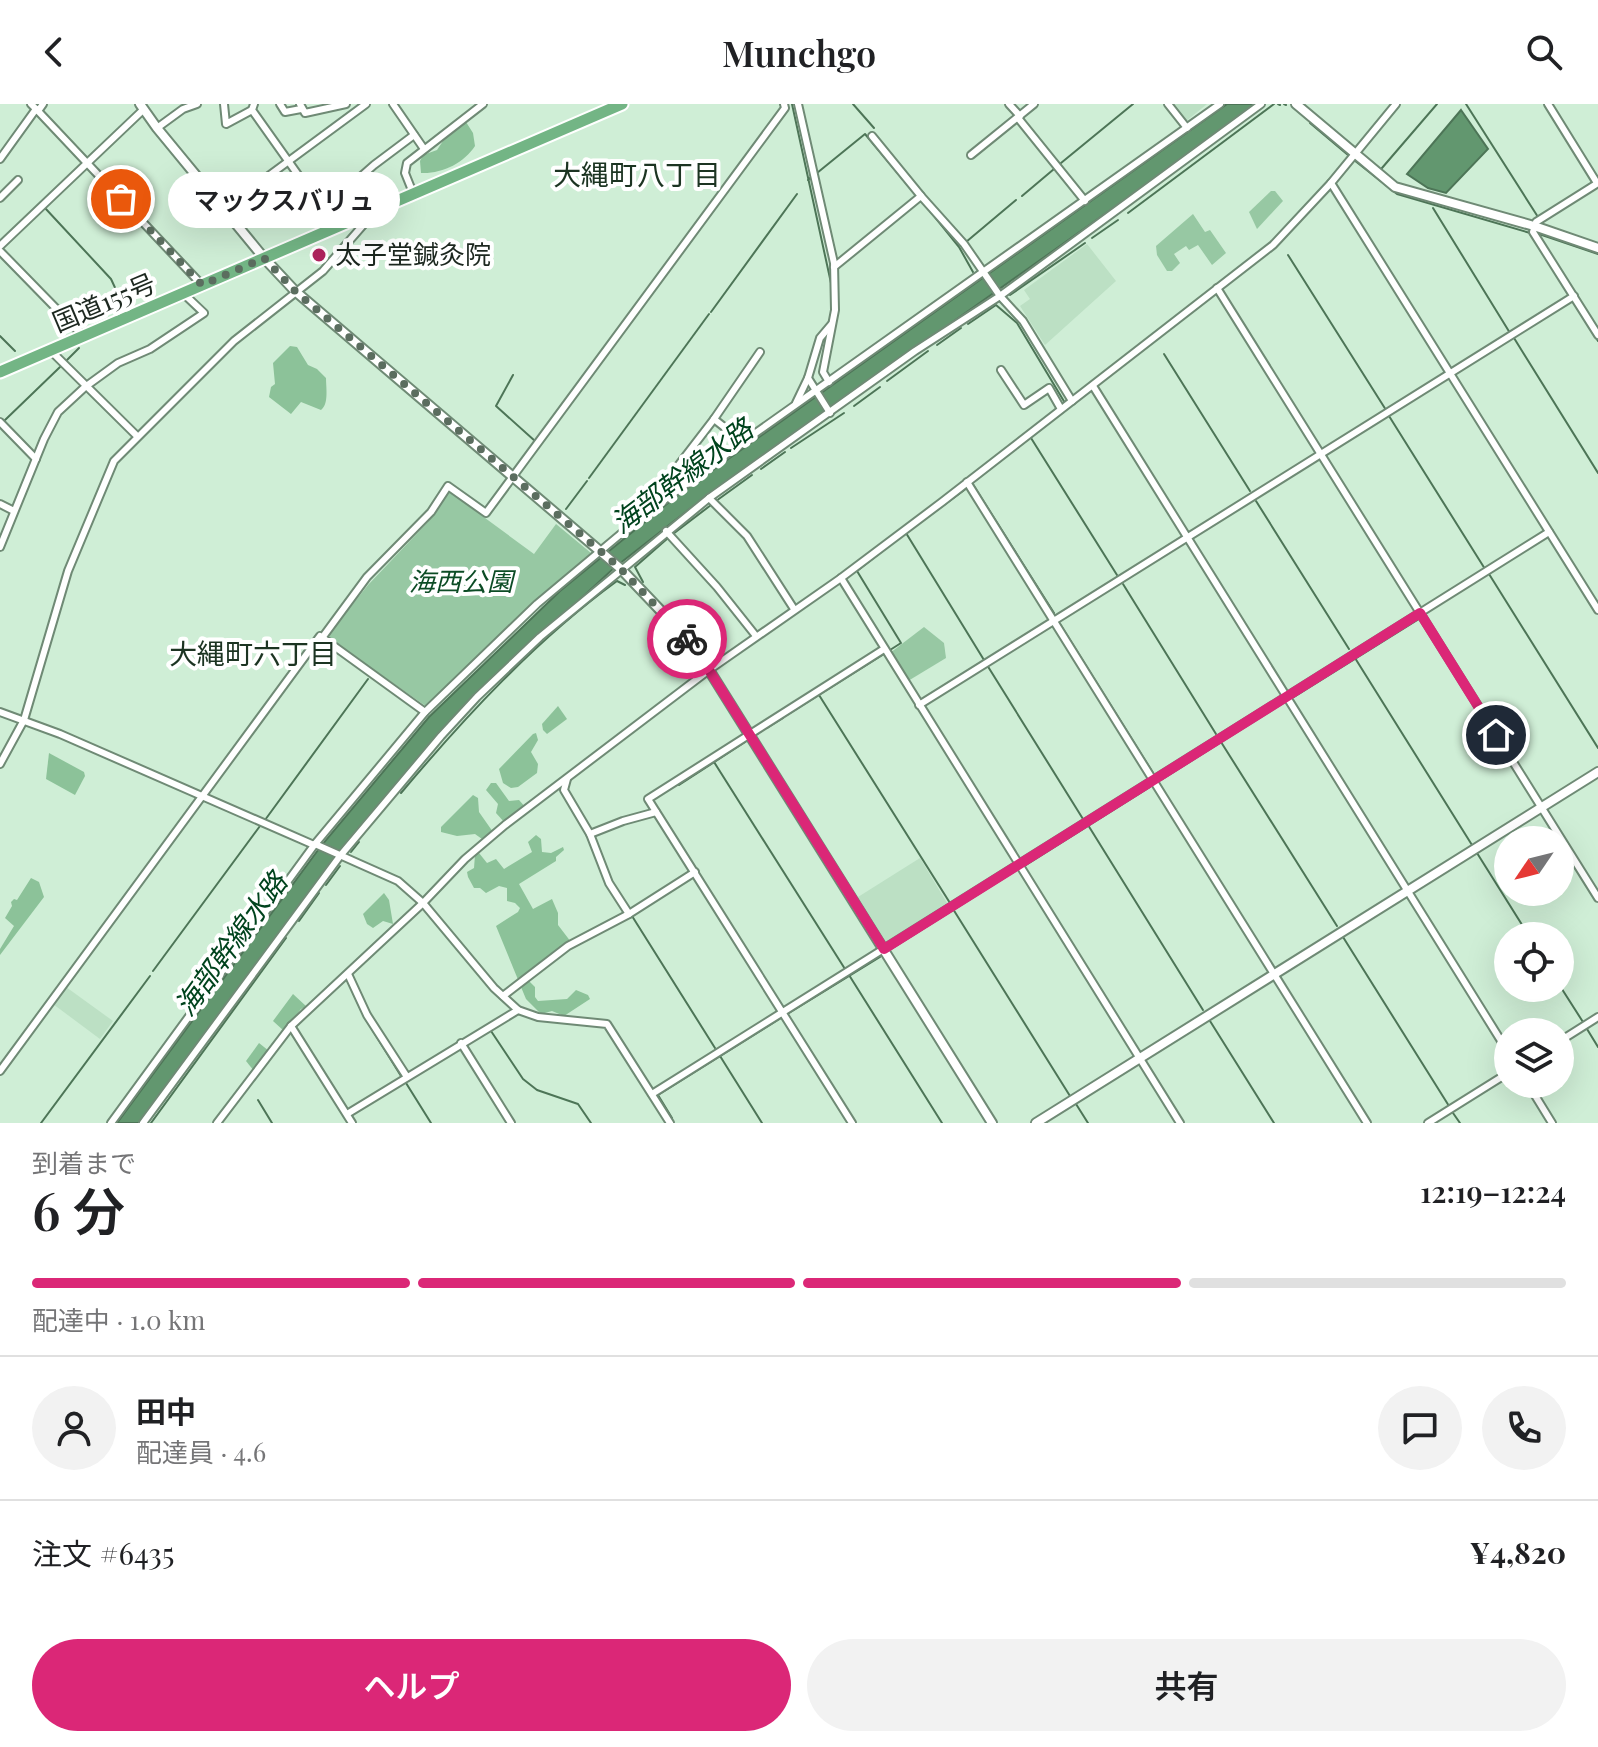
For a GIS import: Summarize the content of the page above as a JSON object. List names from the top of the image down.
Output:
{
  "streets": {
    "highway": ["国道155号"]
  },
  "districts": ["大縄町八丁目", "大縄町六丁目"],
  "water": ["海部幹線水路"],
  "parks": ["海西公園"],
  "places": ["マックスバリュ", "太子堂鍼灸院"],
  "north": "bottom left",
  "page": {
    "header": "Munchgo",
    "bubble": "マックスバリュ",
    "heading": ["6 分", "到着まで", "12:19–12:24"],
    "panel": [
      "田中",
      "配達員 · 4.6",
      "注文 #6435",
      "¥4,820"
    ],
    "bar": "配達中 · 1.0 km",
    "buttons": ["ヘルプ", "共有"]
  }
}
